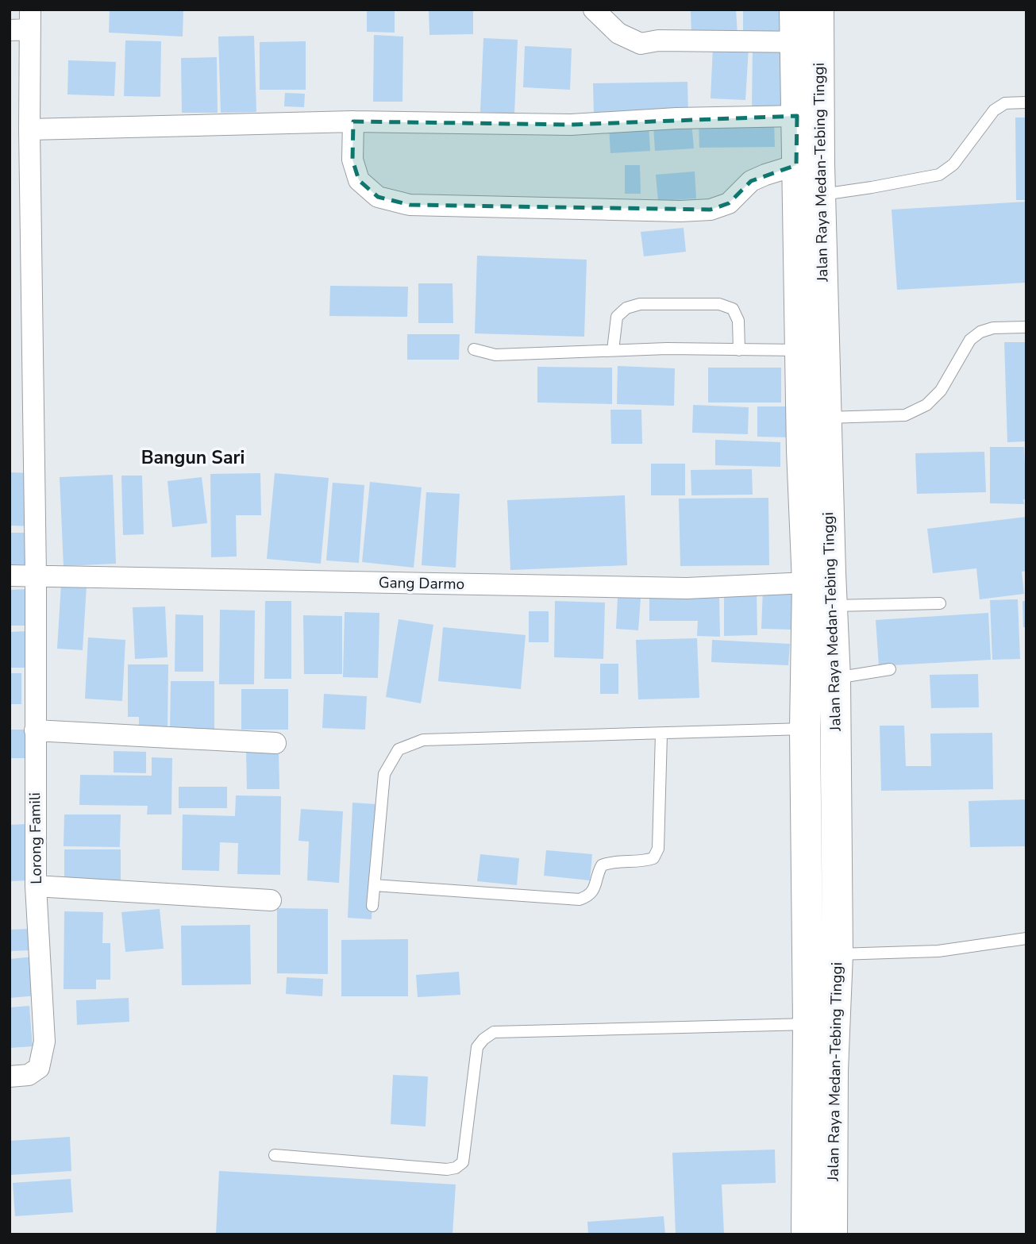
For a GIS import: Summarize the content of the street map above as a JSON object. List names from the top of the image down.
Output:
{
  "streets": {
    "highway": ["Jalan Raya Medan-Tebing Tinggi"],
    "street": ["Gang Darmo", "Lorong Famili"]
  },
  "crossings": [
    ["Jalan Raya Medan-Tebing Tinggi", "Gang Darmo"],
    ["Gang Darmo", "Lorong Famili"]
  ],
  "districts": ["Bangun Sari"]
}
